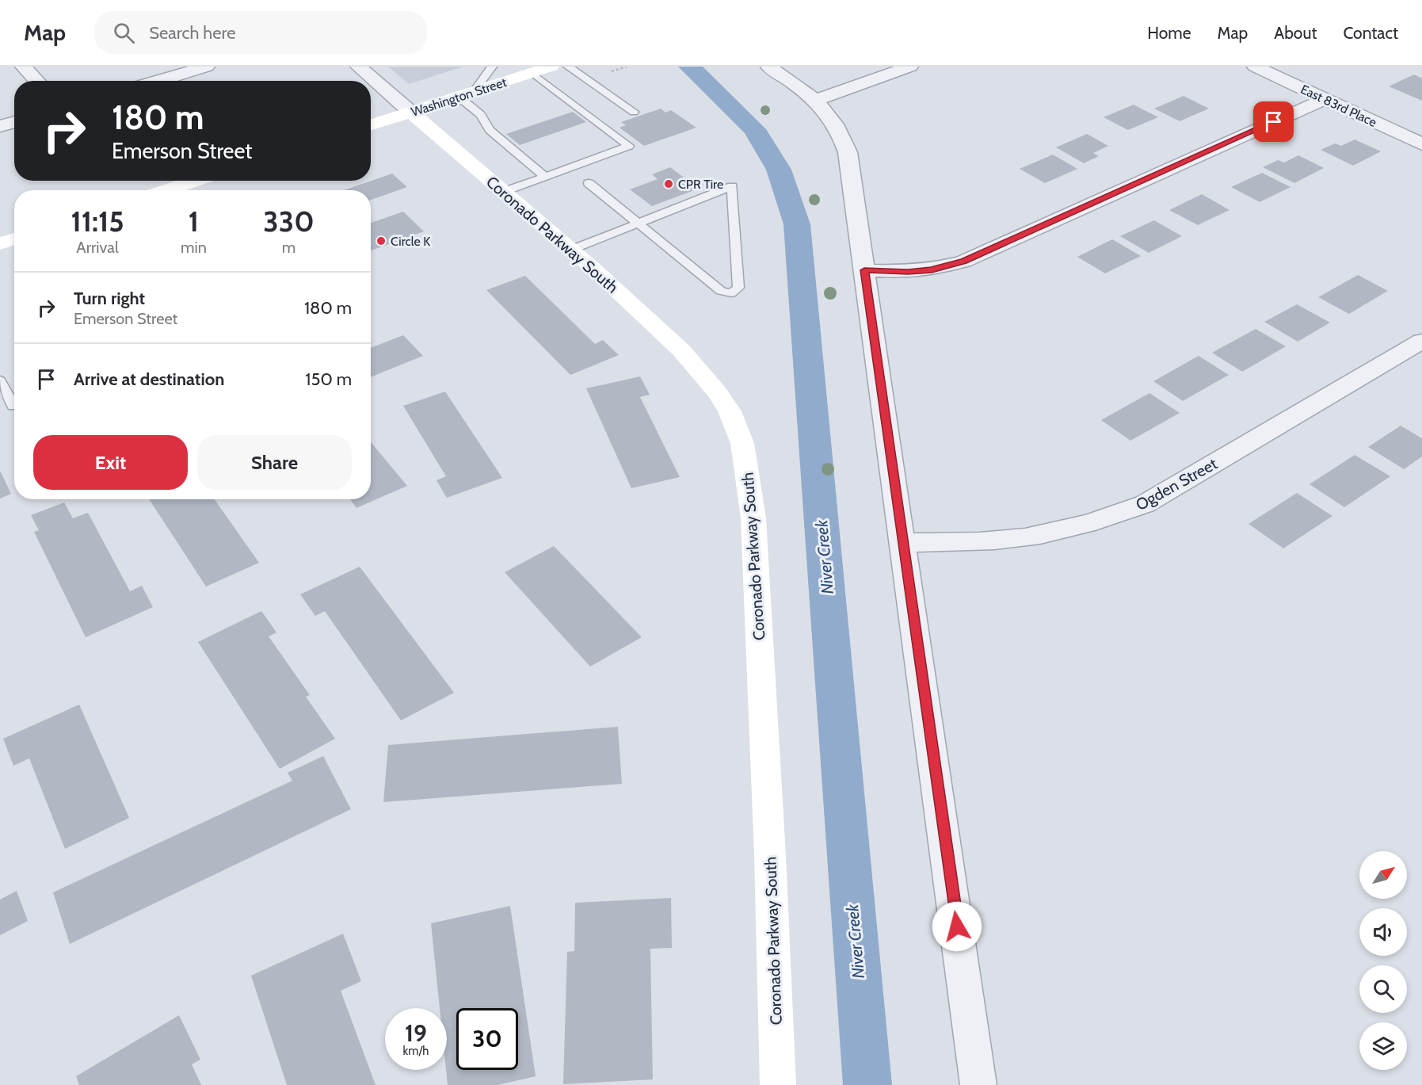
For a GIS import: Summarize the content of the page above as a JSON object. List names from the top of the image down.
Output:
{
  "streets": {
    "street": [
      "Washington Street",
      "East 83rd Place",
      "Coronado Parkway South",
      "Ogden Street"
    ]
  },
  "crossings": [
    ["Washington Street", "Coronado Parkway South"]
  ],
  "water": ["Niver Creek"],
  "places": ["CPR Tire", "Circle K"],
  "north": "top right",
  "page": {
    "header": "Map",
    "search": "Search here",
    "nav": [
      "Home",
      "Map",
      "About",
      "Contact"
    ],
    "turn": ["180 m", "Emerson Street"],
    "eta": [
      "11:15",
      "Arrival",
      "1",
      "min",
      "330",
      "m"
    ],
    "list": [
      {
        "name": "Turn right",
        "note": "Emerson Street",
        "value": "180 m"
      },
      {
        "name": "Arrive at destination",
        "value": "150 m"
      }
    ],
    "buttons": ["Exit", "Share"],
    "speed": "19 km/h",
    "limit": "30"
  }
}
